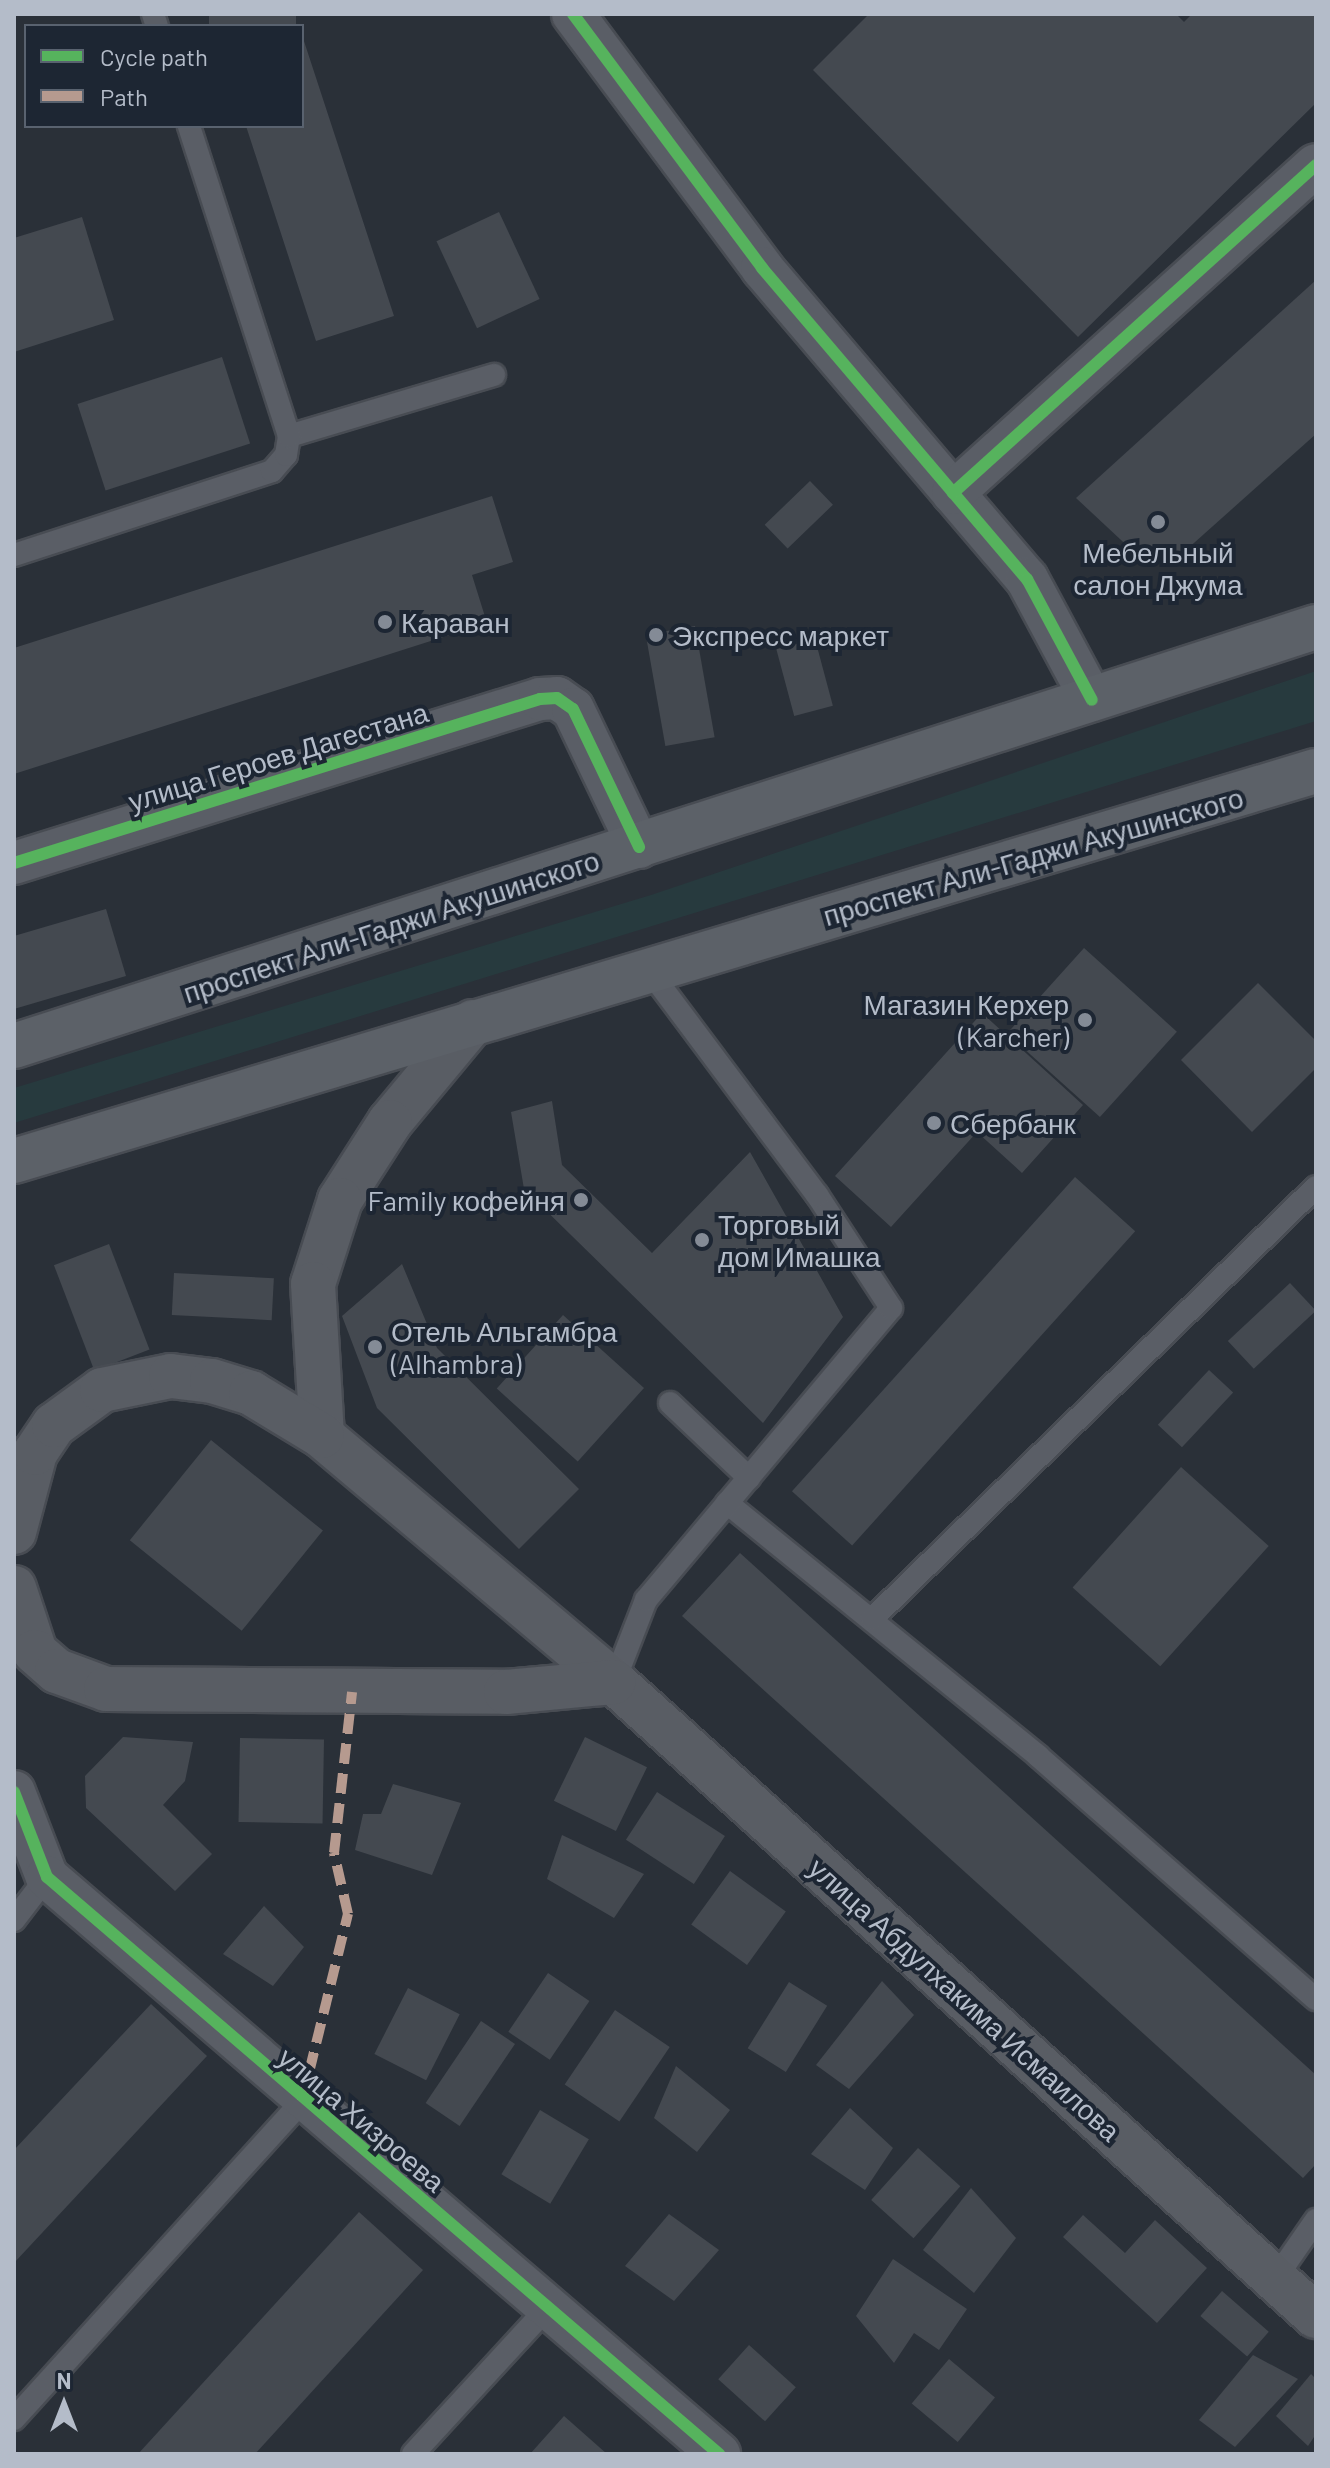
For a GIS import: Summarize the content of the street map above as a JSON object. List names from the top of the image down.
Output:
{
  "streets": {
    "main road": ["проспект Али-Гаджи Акушинского", "улица Абдулхакима Исмаилова"],
    "street": ["улица Героев Дагестана", "улица Хизроева"]
  },
  "crossings": [
    ["улица Героев Дагестана", "проспект Али-Гаджи Акушинского"]
  ],
  "places": [
    "Мебельный салон Джума",
    "Караван",
    "Экспресс маркет",
    "Магазин Керхер (Karcher)",
    "Сбербанк",
    "Family кофейня",
    "Торговый дом Имашка",
    "Отель Альгамбра (Alhambra)"
  ],
  "legend": ["Cycle path", "Path"],
  "north": "top"
}
